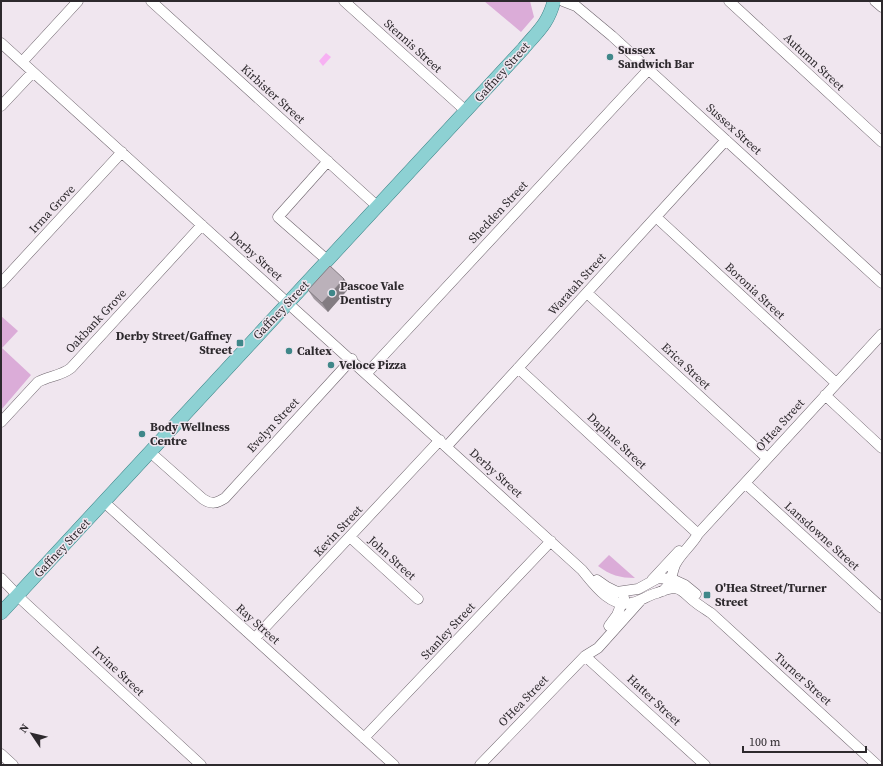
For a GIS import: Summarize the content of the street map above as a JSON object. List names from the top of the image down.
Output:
{
  "streets": {
    "main road": ["Gaffney Street"],
    "street": [
      "Stennis Street",
      "Autumn Street",
      "Kirbister Street",
      "Sussex Street",
      "Irma Grove",
      "Shedden Street",
      "Derby Street",
      "Waratah Street",
      "Boronia Street",
      "Oakbank Grove",
      "Erica Street",
      "Evelyn Street",
      "O'Hea Street",
      "Daphne Street",
      "Kevin Street",
      "Lansdowne Street",
      "John Street",
      "Ray Street",
      "Stanley Street",
      "Irvine Street",
      "Turner Street",
      "Hatter Street"
    ]
  },
  "crossings": [
    ["Stennis Street", "Gaffney Street"],
    ["Gaffney Street", "Kirbister Street"],
    ["Gaffney Street", "Derby Street"],
    ["Gaffney Street", "Evelyn Street"],
    ["Gaffney Street", "Ray Street"],
    ["Gaffney Street", "Irvine Street"],
    ["Sussex Street", "Shedden Street"],
    ["Sussex Street", "Waratah Street"],
    ["Irma Grove", "Derby Street"],
    ["Shedden Street", "Derby Street"],
    ["Derby Street", "Waratah Street"],
    ["Derby Street", "Oakbank Grove"],
    ["Derby Street", "Evelyn Street"],
    ["Derby Street", "O'Hea Street"],
    ["Derby Street", "Kevin Street"],
    ["Derby Street", "Stanley Street"],
    ["Waratah Street", "Boronia Street"],
    ["Waratah Street", "Erica Street"],
    ["Waratah Street", "Daphne Street"],
    ["Waratah Street", "Kevin Street"],
    ["Boronia Street", "O'Hea Street"],
    ["Erica Street", "O'Hea Street"],
    ["O'Hea Street", "Daphne Street"],
    ["O'Hea Street", "Lansdowne Street"],
    ["O'Hea Street", "Turner Street"],
    ["O'Hea Street", "Hatter Street"],
    ["Kevin Street", "John Street"],
    ["Kevin Street", "Ray Street"],
    ["Ray Street", "Stanley Street"]
  ],
  "places": {
    "other": [
      "Sussex Sandwich Bar",
      "Pascoe Vale Dentistry",
      "Caltex",
      "Veloce Pizza",
      "Body Wellness Centre"
    ],
    "transit": ["Derby Street/Gaffney Street", "O'Hea Street/Turner Street"]
  },
  "scale_bar": "100 m",
  "north": "top left"
}
